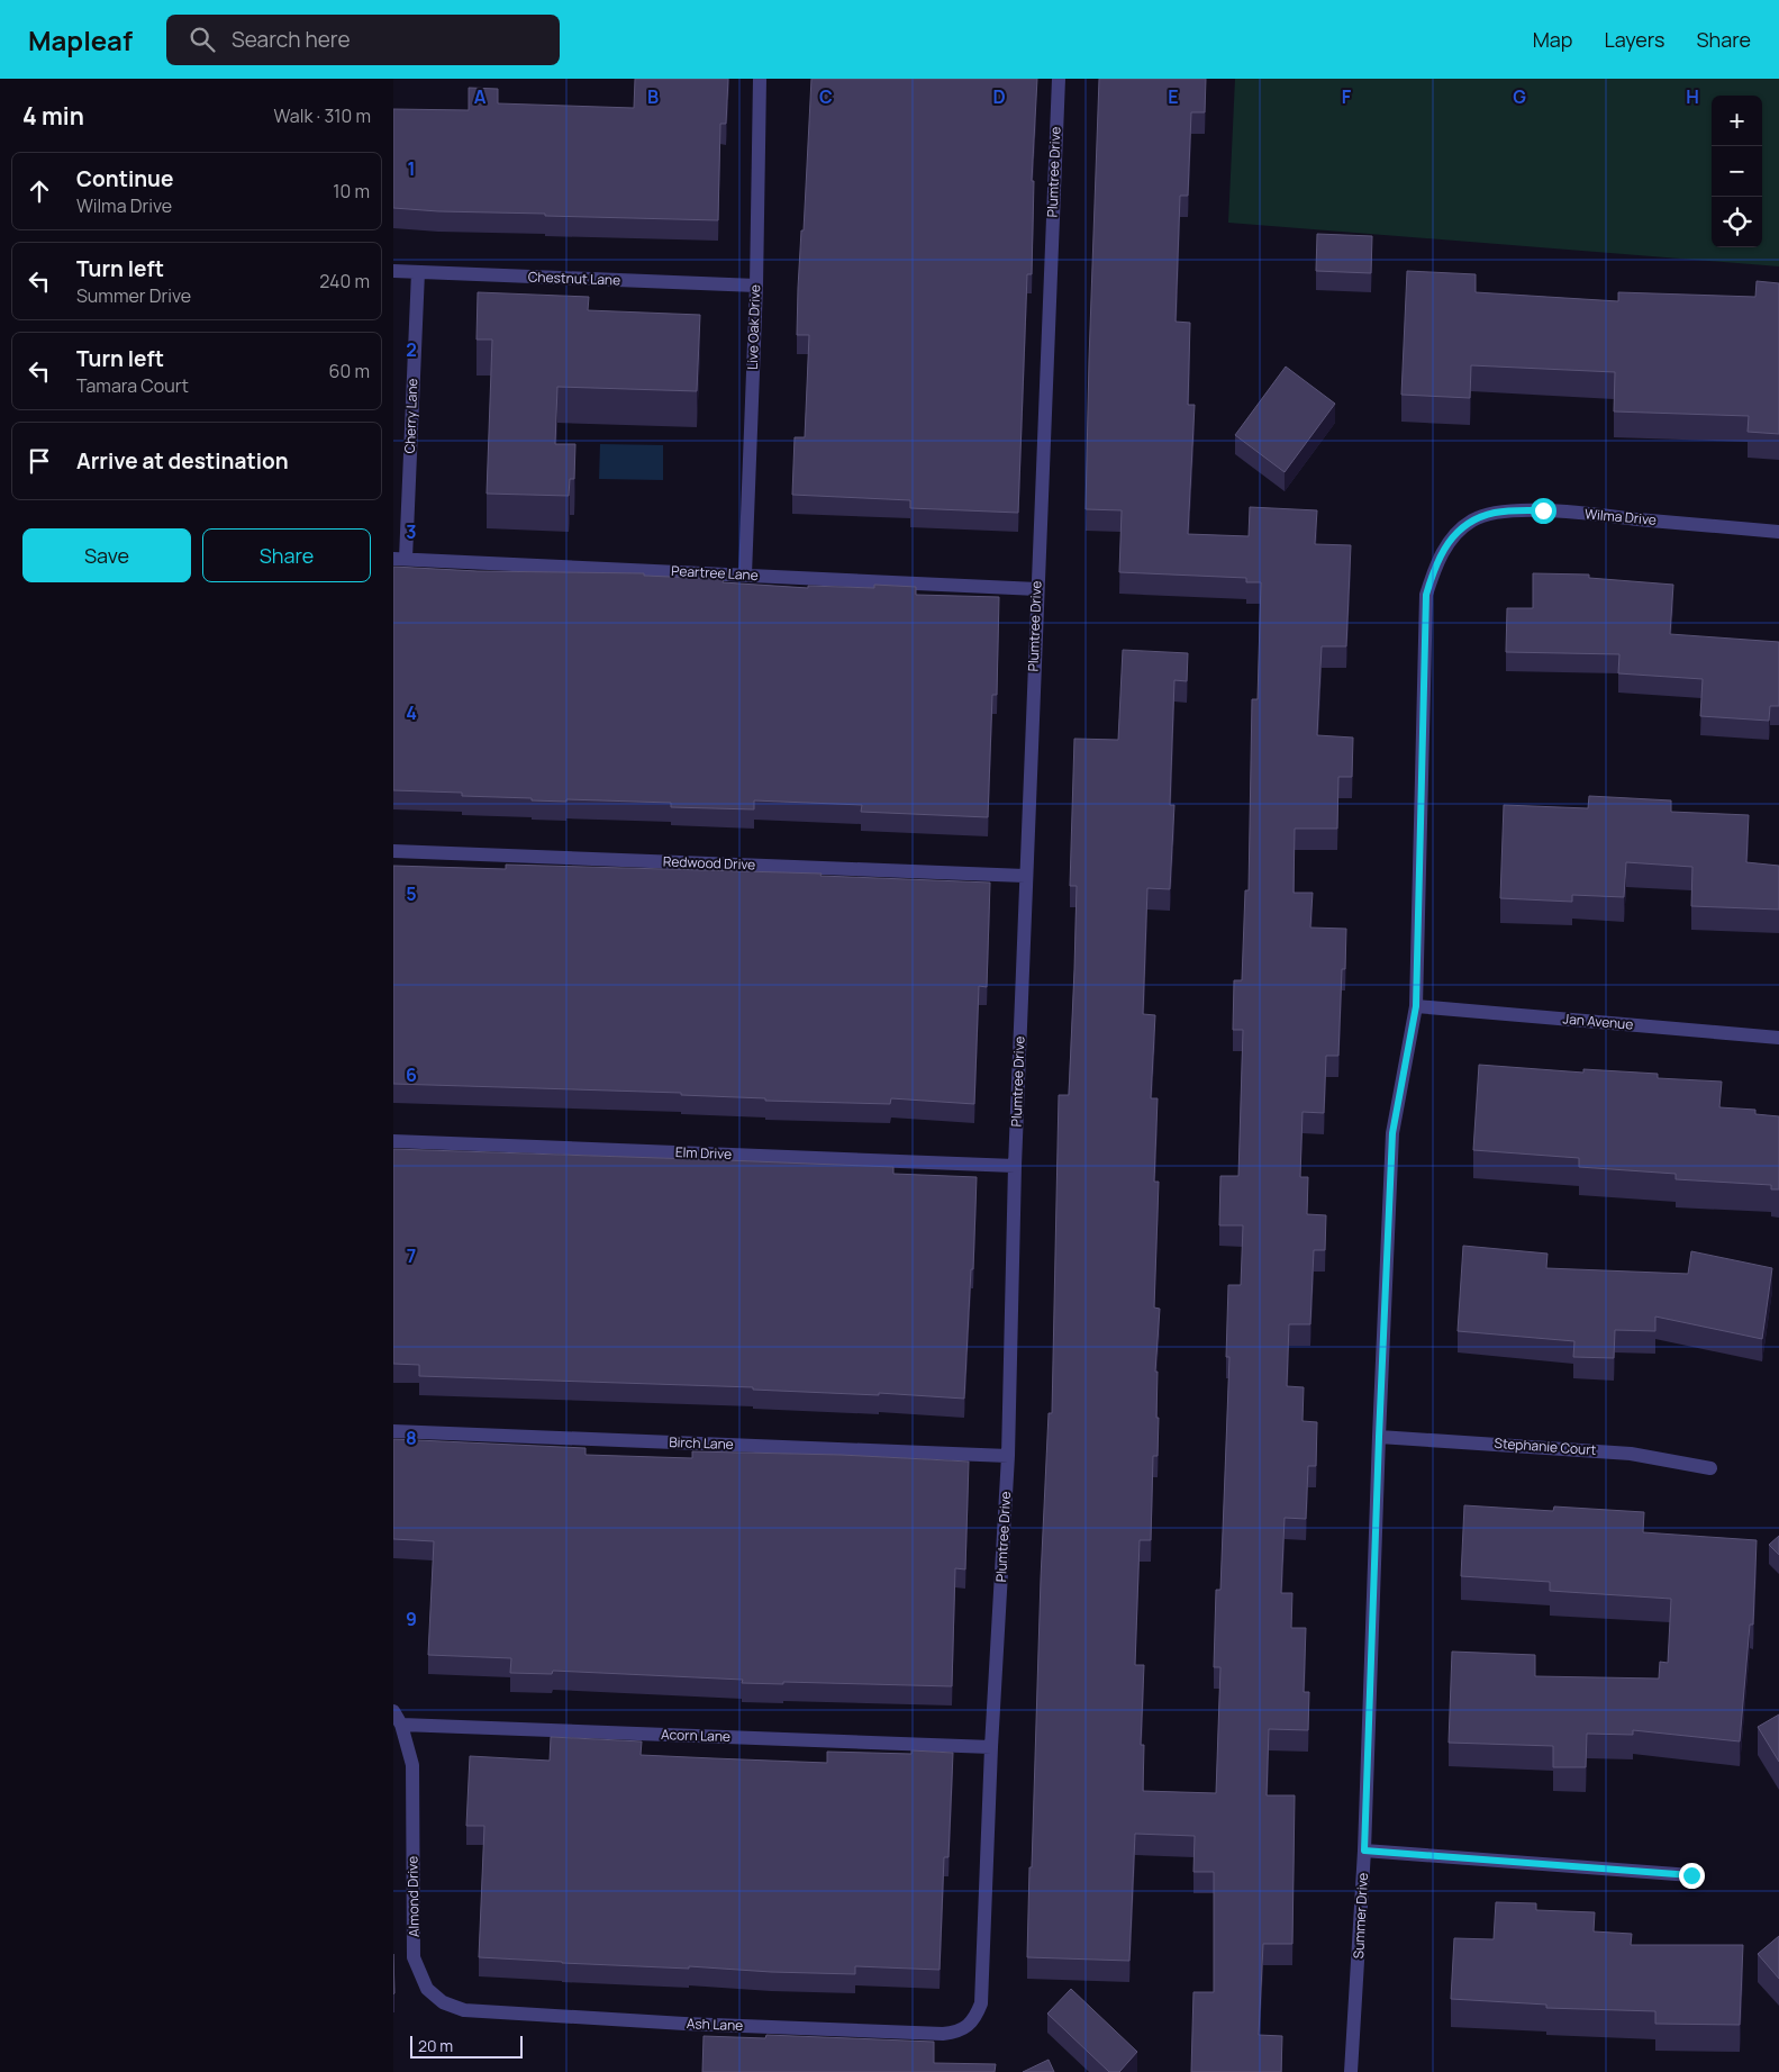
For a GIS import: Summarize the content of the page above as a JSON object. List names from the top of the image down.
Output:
{
  "streets": {
    "street": [
      "Plumtree Drive",
      "Chestnut Lane",
      "Live Oak Drive",
      "Cherry Lane",
      "Wilma Drive",
      "Peartree Lane",
      "Redwood Drive",
      "Jan Avenue",
      "Elm Drive",
      "Birch Lane",
      "Stephanie Court",
      "Acorn Lane",
      "Almond Drive",
      "Summer Drive",
      "Ash Lane"
    ]
  },
  "crossings": [
    ["Plumtree Drive", "Peartree Lane"],
    ["Plumtree Drive", "Redwood Drive"],
    ["Plumtree Drive", "Elm Drive"],
    ["Plumtree Drive", "Birch Lane"],
    ["Plumtree Drive", "Acorn Lane"],
    ["Plumtree Drive", "Ash Lane"],
    ["Chestnut Lane", "Live Oak Drive"],
    ["Chestnut Lane", "Cherry Lane"],
    ["Live Oak Drive", "Peartree Lane"],
    ["Cherry Lane", "Peartree Lane"],
    ["Wilma Drive", "Summer Drive"],
    ["Jan Avenue", "Summer Drive"],
    ["Stephanie Court", "Summer Drive"],
    ["Acorn Lane", "Almond Drive"],
    ["Almond Drive", "Ash Lane"]
  ],
  "scale_bar": "20 m",
  "page": {
    "header": "Mapleaf",
    "search": "Search here",
    "nav": ["Map", "Layers", "Share"],
    "heading": ["4 min", "Walk · 310 m"],
    "map_buttons": ["+", "−"],
    "list": [
      ["Continue", "Wilma Drive", "10 m"],
      ["Turn left", "Summer Drive", "240 m"],
      ["Turn left", "Tamara Court", "60 m"],
      "Arrive at destination"
    ],
    "buttons": ["Save", "Share"],
    "scale": "20 m"
  },
  "grid": {
    "columns": [
      "A",
      "B",
      "C",
      "D",
      "E",
      "F",
      "G",
      "H"
    ],
    "rows": [
      "1",
      "2",
      "3",
      "4",
      "5",
      "6",
      "7",
      "8",
      "9"
    ]
  }
}
